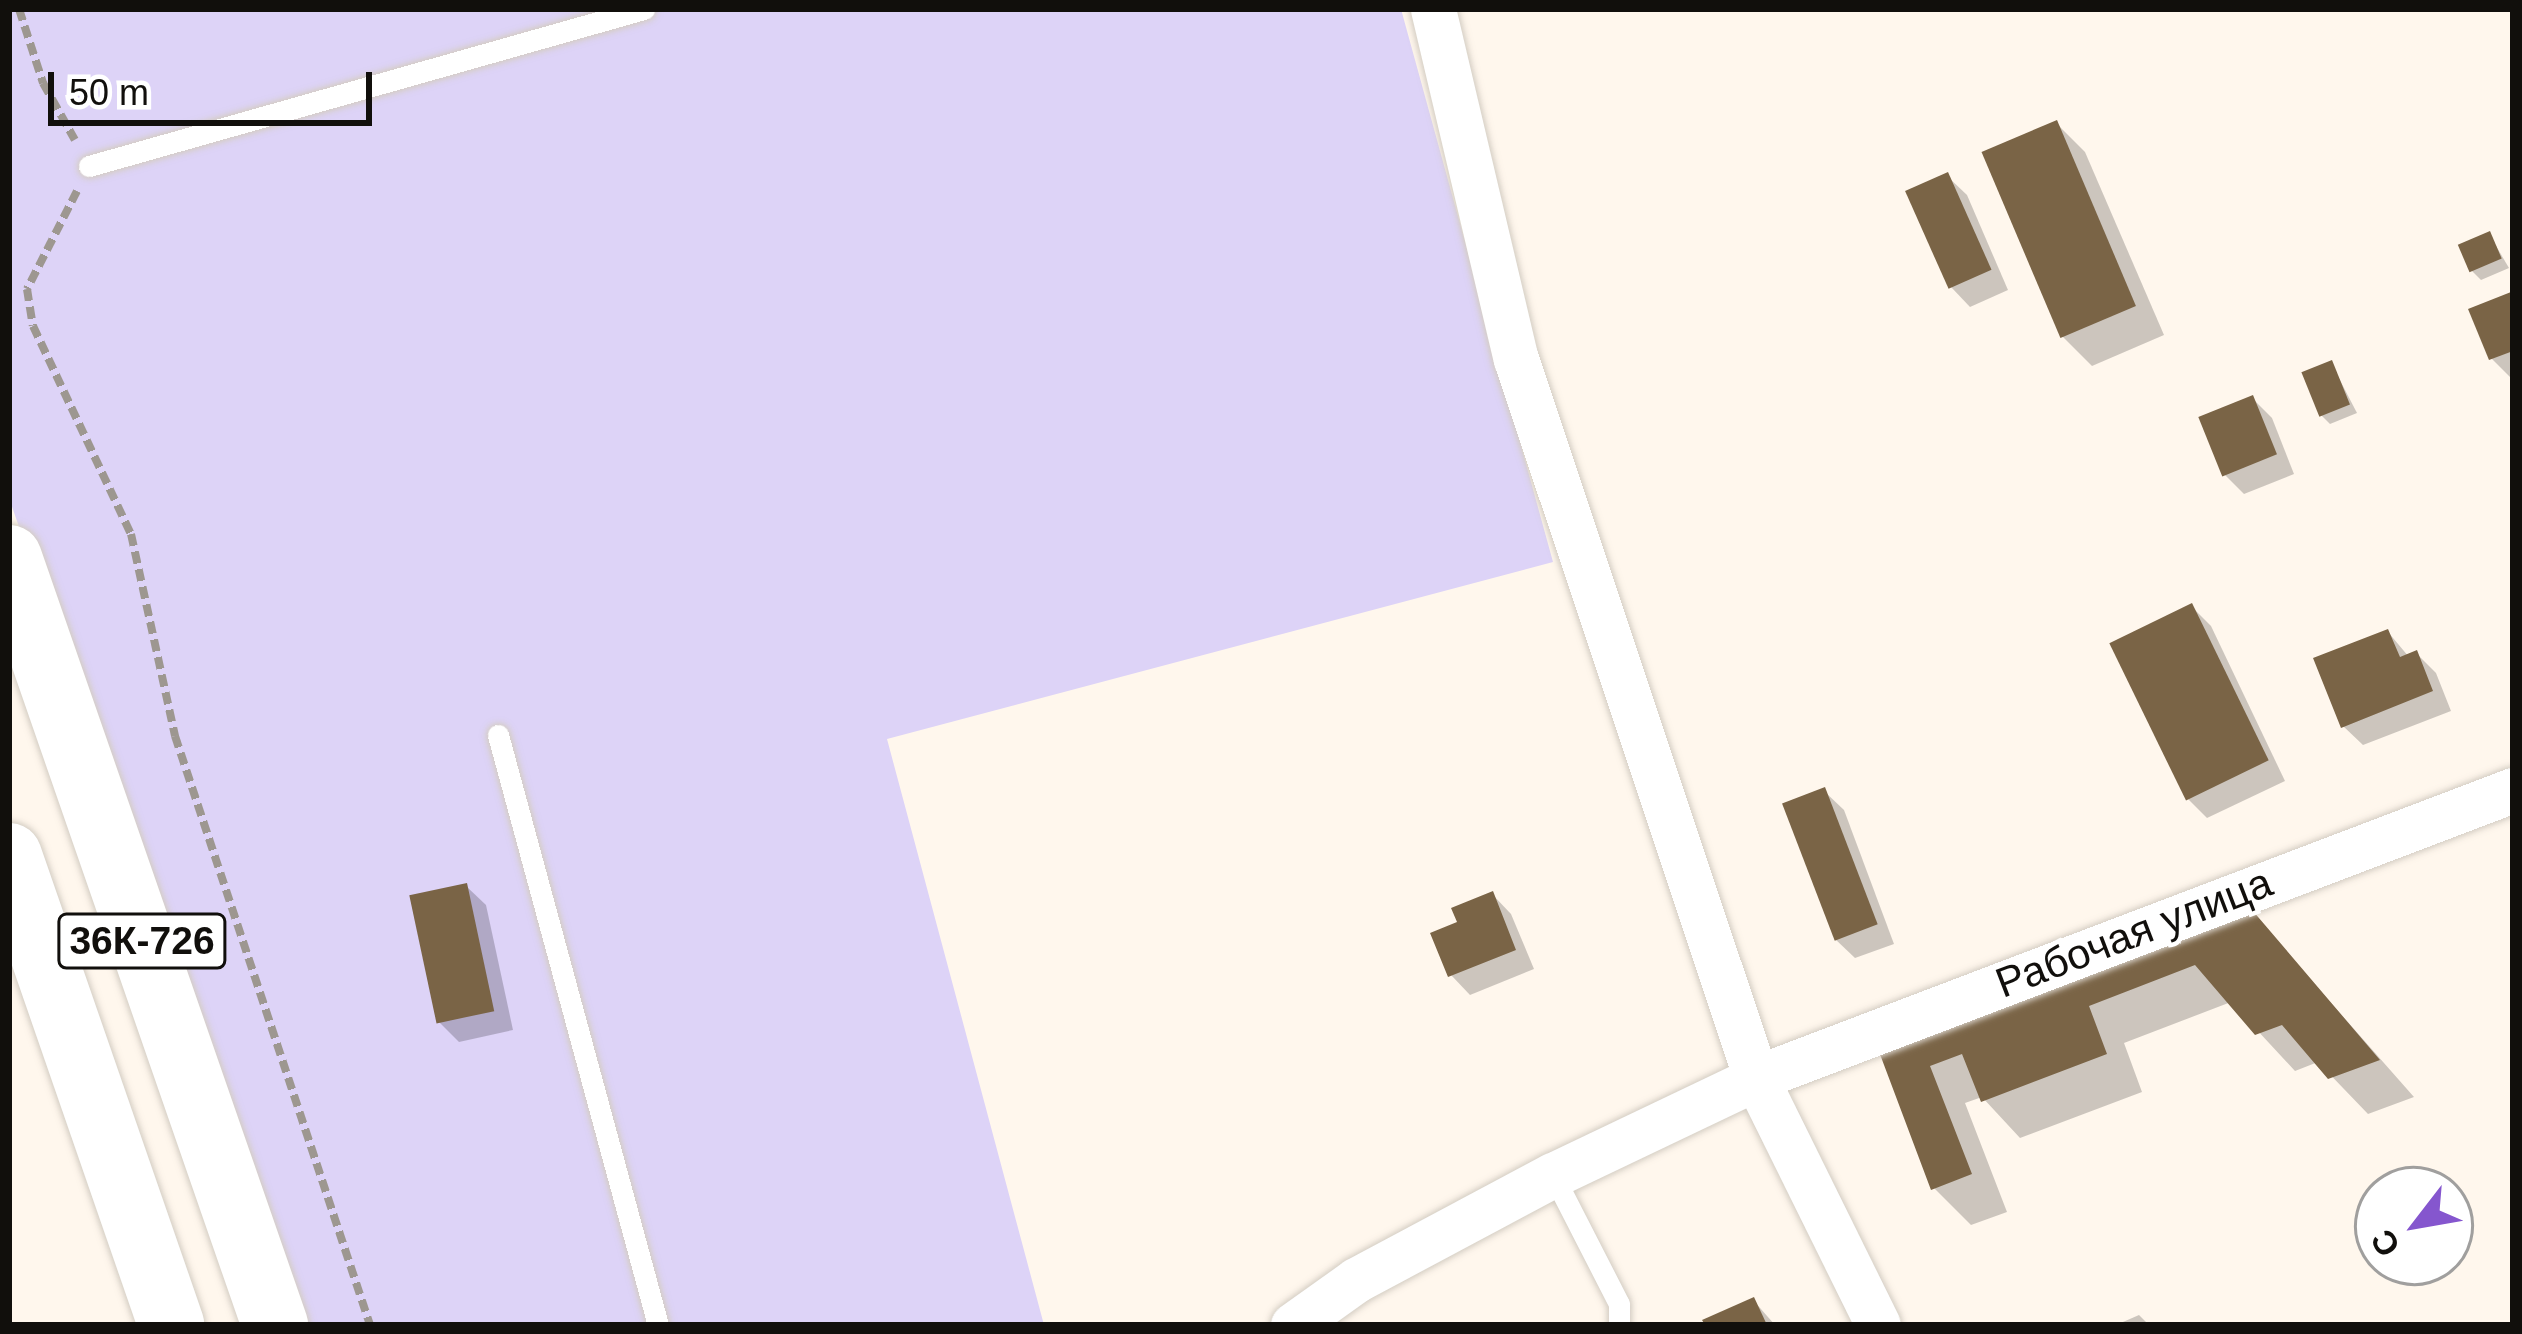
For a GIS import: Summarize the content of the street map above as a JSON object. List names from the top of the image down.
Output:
{
  "streets": {
    "main road": ["36К-726"],
    "street": ["Рабочая улица"]
  },
  "scale_bar": "50 m",
  "north": "bottom left"
}
